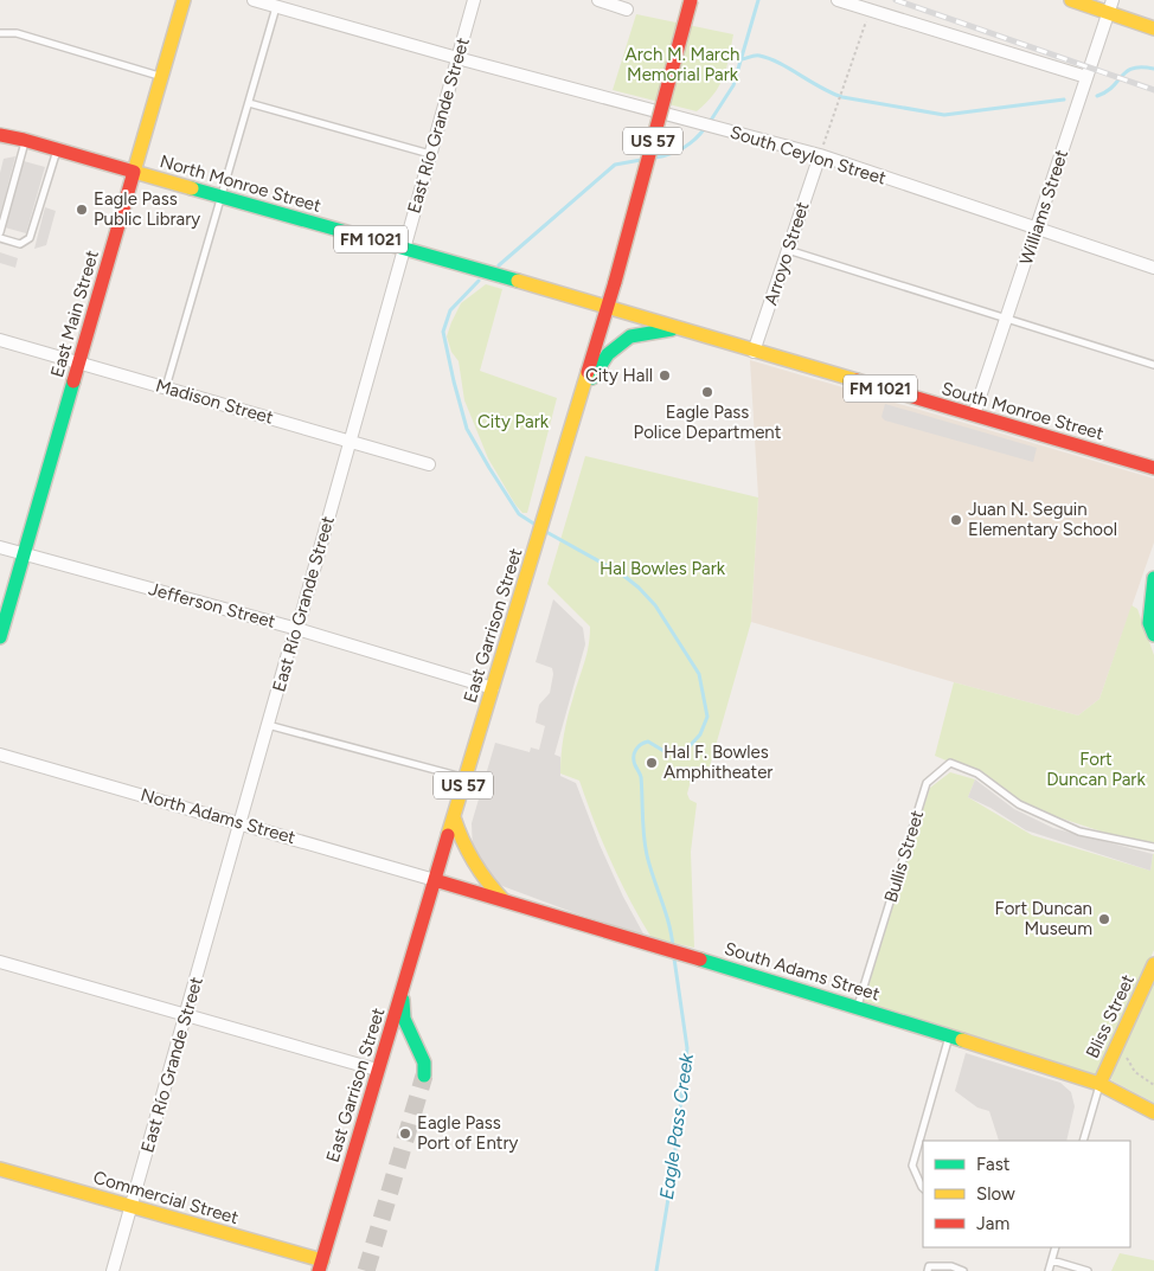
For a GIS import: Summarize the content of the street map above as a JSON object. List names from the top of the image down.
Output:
{
  "streets": {
    "main road": [
      "US 57",
      "North Monroe Street",
      "FM 1021",
      "East Main Street",
      "South Monroe Street",
      "East Garrison Street",
      "South Adams Street",
      "Bliss Street",
      "Commercial Street"
    ],
    "street": [
      "East Río Grande Street",
      "South Ceylon Street",
      "Williams Street",
      "Arroyo Street",
      "Madison Street",
      "Jefferson Street",
      "North Adams Street"
    ],
    "lane": ["Bullis Street"]
  },
  "crossings": [
    ["East Río Grande Street", "South Ceylon Street"],
    ["East Río Grande Street", "North Monroe Street"],
    ["East Río Grande Street", "Madison Street"],
    ["East Río Grande Street", "Jefferson Street"],
    ["East Río Grande Street", "North Adams Street"],
    ["East Río Grande Street", "Commercial Street"],
    ["US 57", "East Garrison Street"],
    ["South Ceylon Street", "Williams Street"],
    ["South Ceylon Street", "Arroyo Street"],
    ["North Monroe Street", "East Main Street"],
    ["North Monroe Street", "South Monroe Street"],
    ["North Monroe Street", "East Garrison Street"],
    ["Williams Street", "South Monroe Street"],
    ["Arroyo Street", "South Monroe Street"],
    ["East Main Street", "Madison Street"],
    ["East Main Street", "Jefferson Street"],
    ["South Monroe Street", "East Garrison Street"],
    ["Jefferson Street", "East Garrison Street"],
    ["East Garrison Street", "North Adams Street"],
    ["East Garrison Street", "South Adams Street"],
    ["East Garrison Street", "Commercial Street"],
    ["North Adams Street", "South Adams Street"],
    ["Bullis Street", "South Adams Street"],
    ["South Adams Street", "Bliss Street"]
  ],
  "water": ["Eagle Pass Creek"],
  "parks": [
    "Arch M. March Memorial Park",
    "City Park",
    "Hal Bowles Park",
    "Fort Duncan Park"
  ],
  "places": [
    "Eagle Pass Public Library",
    "City Hall",
    "Eagle Pass Police Department",
    "Juan N. Seguin Elementary School",
    "Hal F. Bowles Amphitheater",
    "Fort Duncan Museum",
    "Eagle Pass Port of Entry"
  ],
  "legend": ["Fast", "Slow", "Jam"]
}
